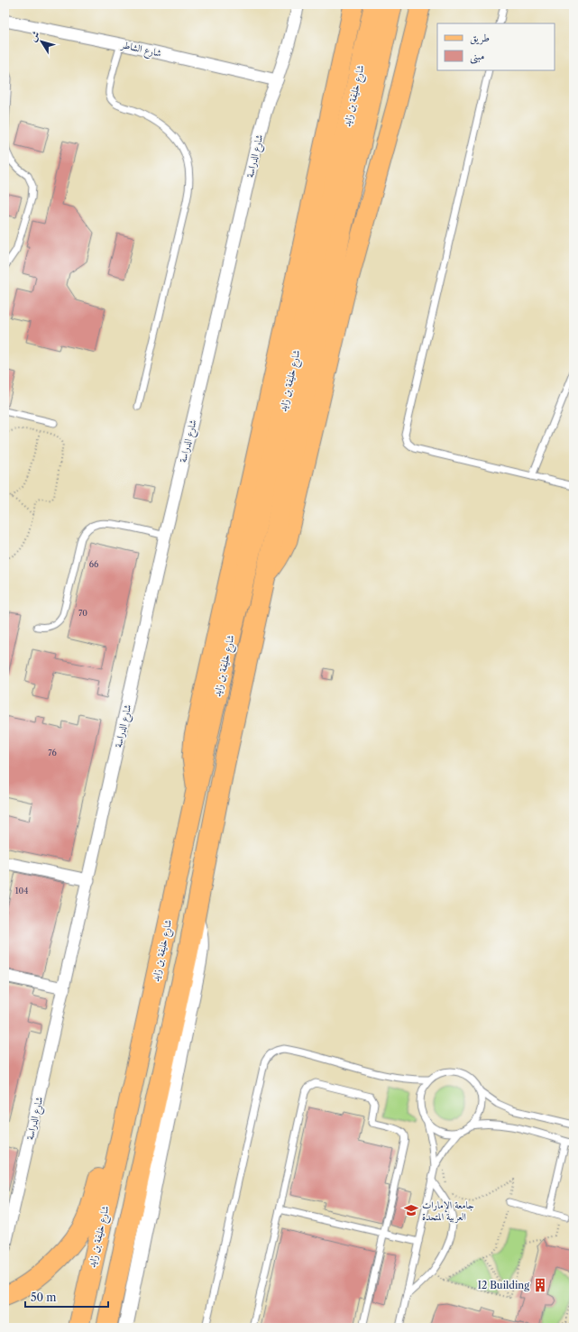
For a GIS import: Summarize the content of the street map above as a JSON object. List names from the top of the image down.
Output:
{
  "streets": {
    "highway": ["شارع خليفة بن زايد"],
    "street": ["شارع الشاطر", "شارع الدراسة"]
  },
  "crossings": [
    ["شارع الشاطر", "شارع الدراسة"]
  ],
  "places": {
    "school or university": ["جامعة الإمارات العربية المتحدة"],
    "building": ["I2 Building"]
  },
  "house_numbers": [
    "66",
    "70",
    "76",
    "104"
  ],
  "legend": ["طريق", "مبنى"],
  "scale_bar": "50 m",
  "north": "top left"
}
